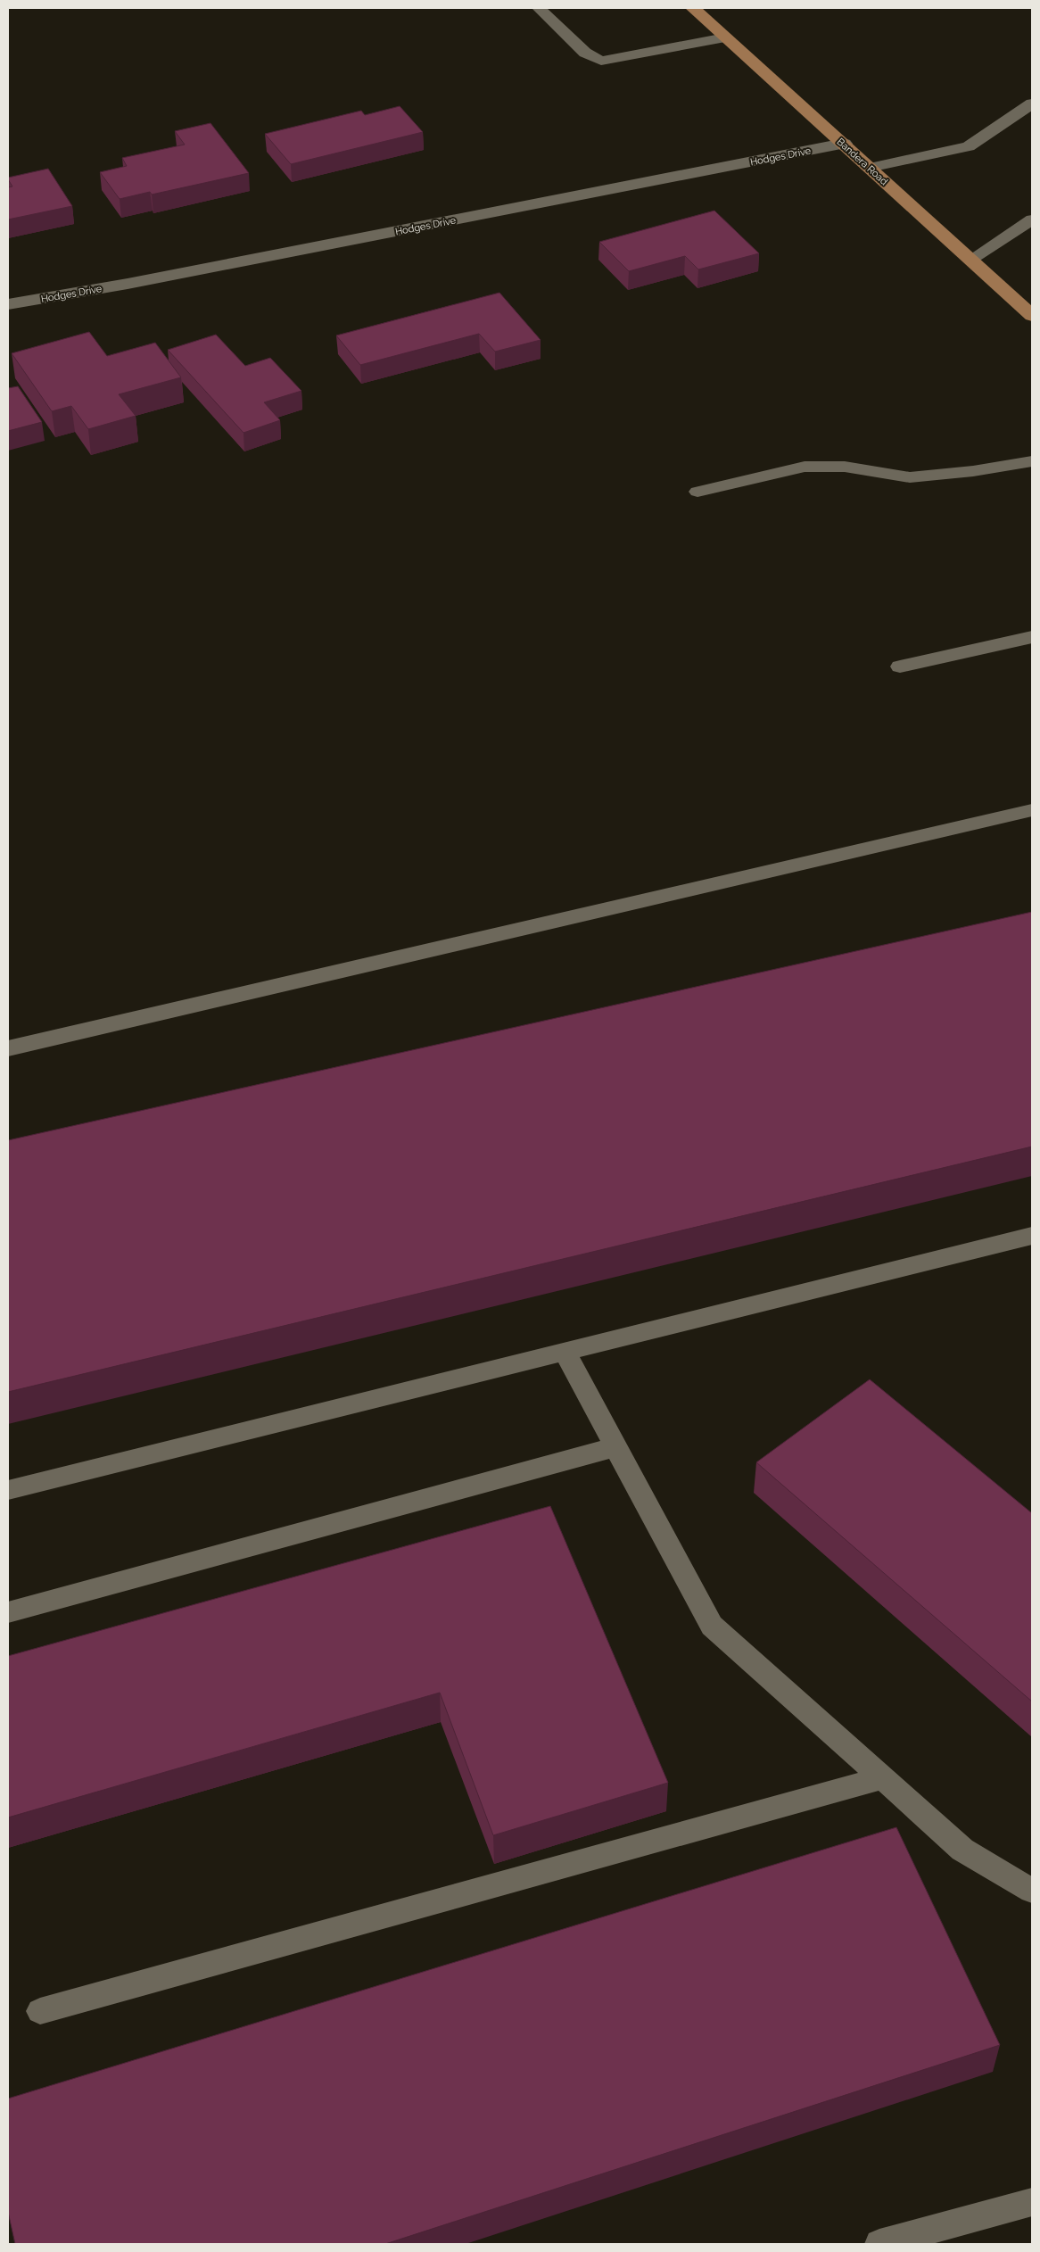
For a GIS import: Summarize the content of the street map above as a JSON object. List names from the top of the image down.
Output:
{
  "streets": {
    "main road": ["Bandera Road"],
    "street": ["Hodges Drive"]
  },
  "crossings": [
    ["Hodges Drive", "Bandera Road"]
  ]
}
